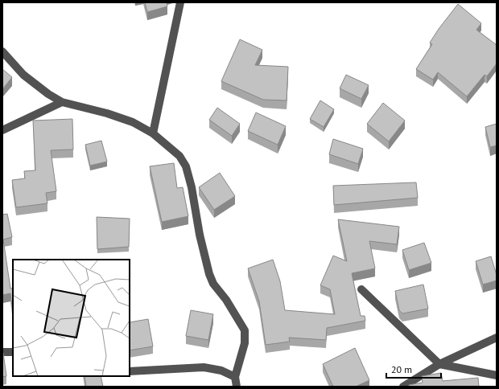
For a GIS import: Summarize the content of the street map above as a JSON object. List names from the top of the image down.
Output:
{
  "scale_bar": "20 m"
}
